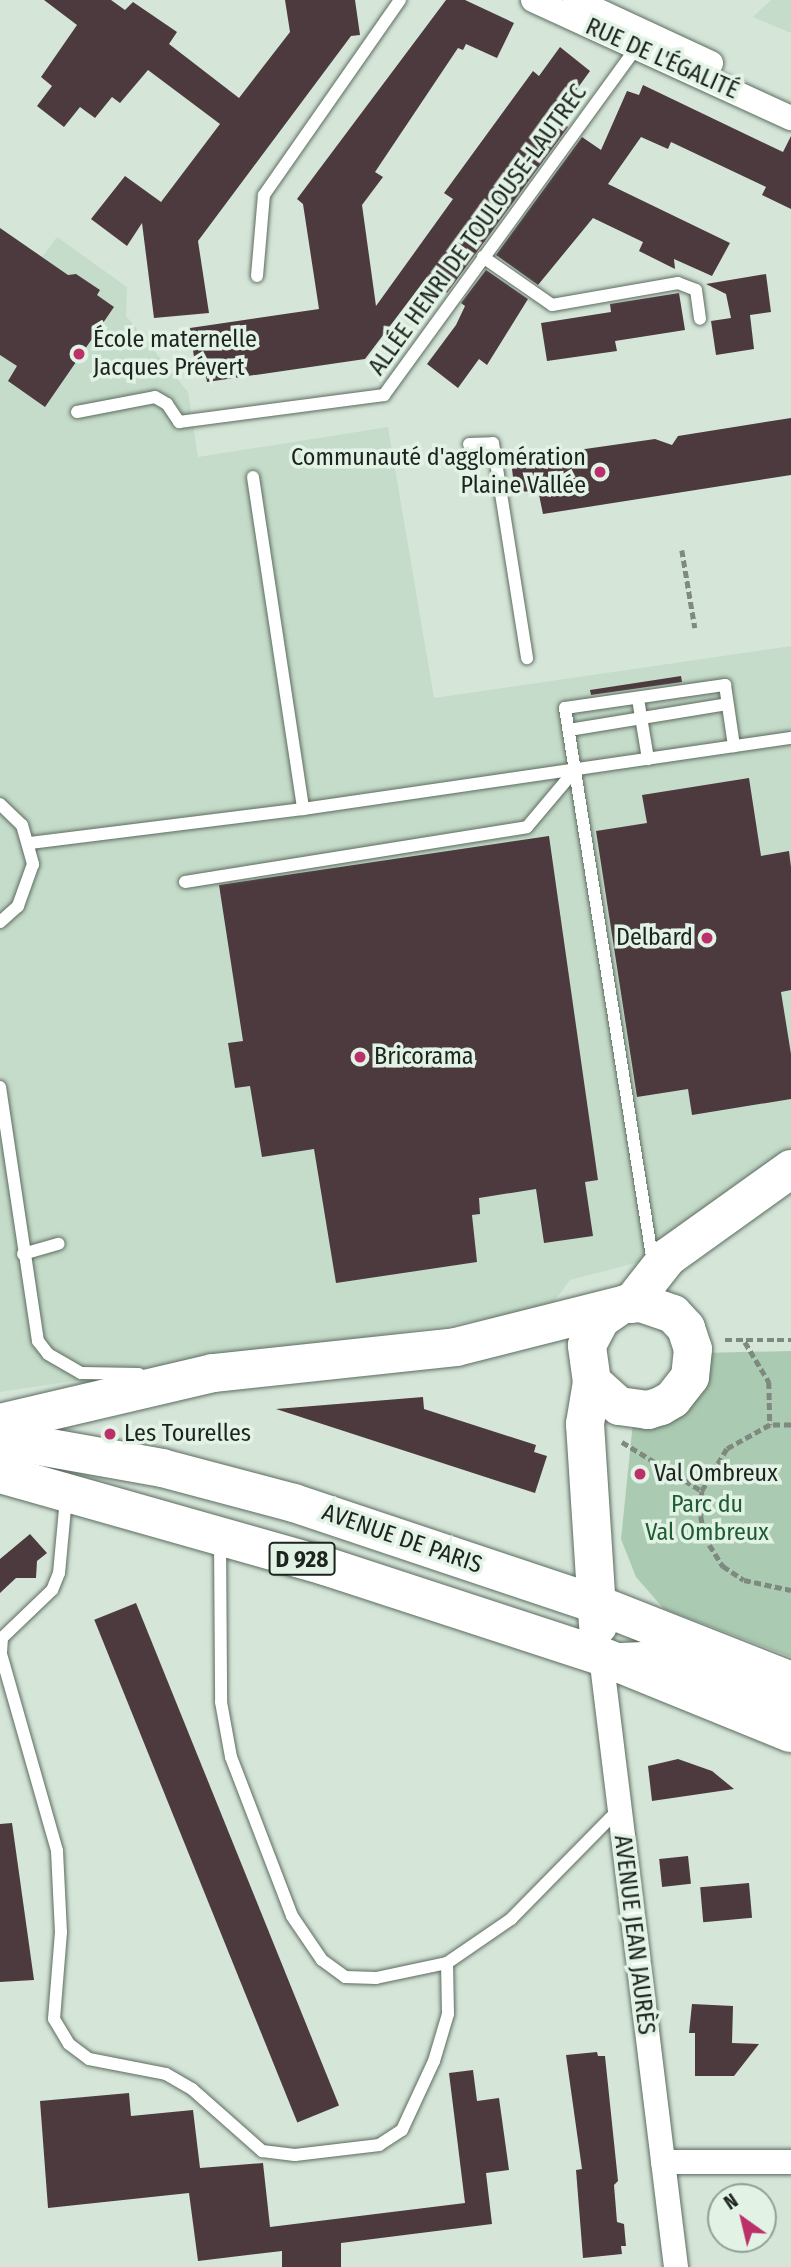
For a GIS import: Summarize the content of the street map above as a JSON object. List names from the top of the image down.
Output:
{
  "streets": {
    "main road": ["AVENUE DE PARIS", "D 928", "AVENUE JEAN JAURÈS"],
    "street": ["RUE DE L'ÉGALITÉ"],
    "lane": ["ALLÉE HENRI DE TOULOUSE-LAUTREC"]
  },
  "crossings": [
    ["RUE DE L'ÉGALITÉ", "ALLÉE HENRI DE TOULOUSE-LAUTREC"],
    ["AVENUE DE PARIS", "AVENUE JEAN JAURÈS"]
  ],
  "parks": ["Parc du Val Ombreux"],
  "places": [
    "École maternelle Jacques Prévert",
    "Communauté d'agglomération Plaine Vallée",
    "Delbard",
    "Bricorama",
    "Les Tourelles",
    "Val Ombreux"
  ],
  "north": "top left"
}
